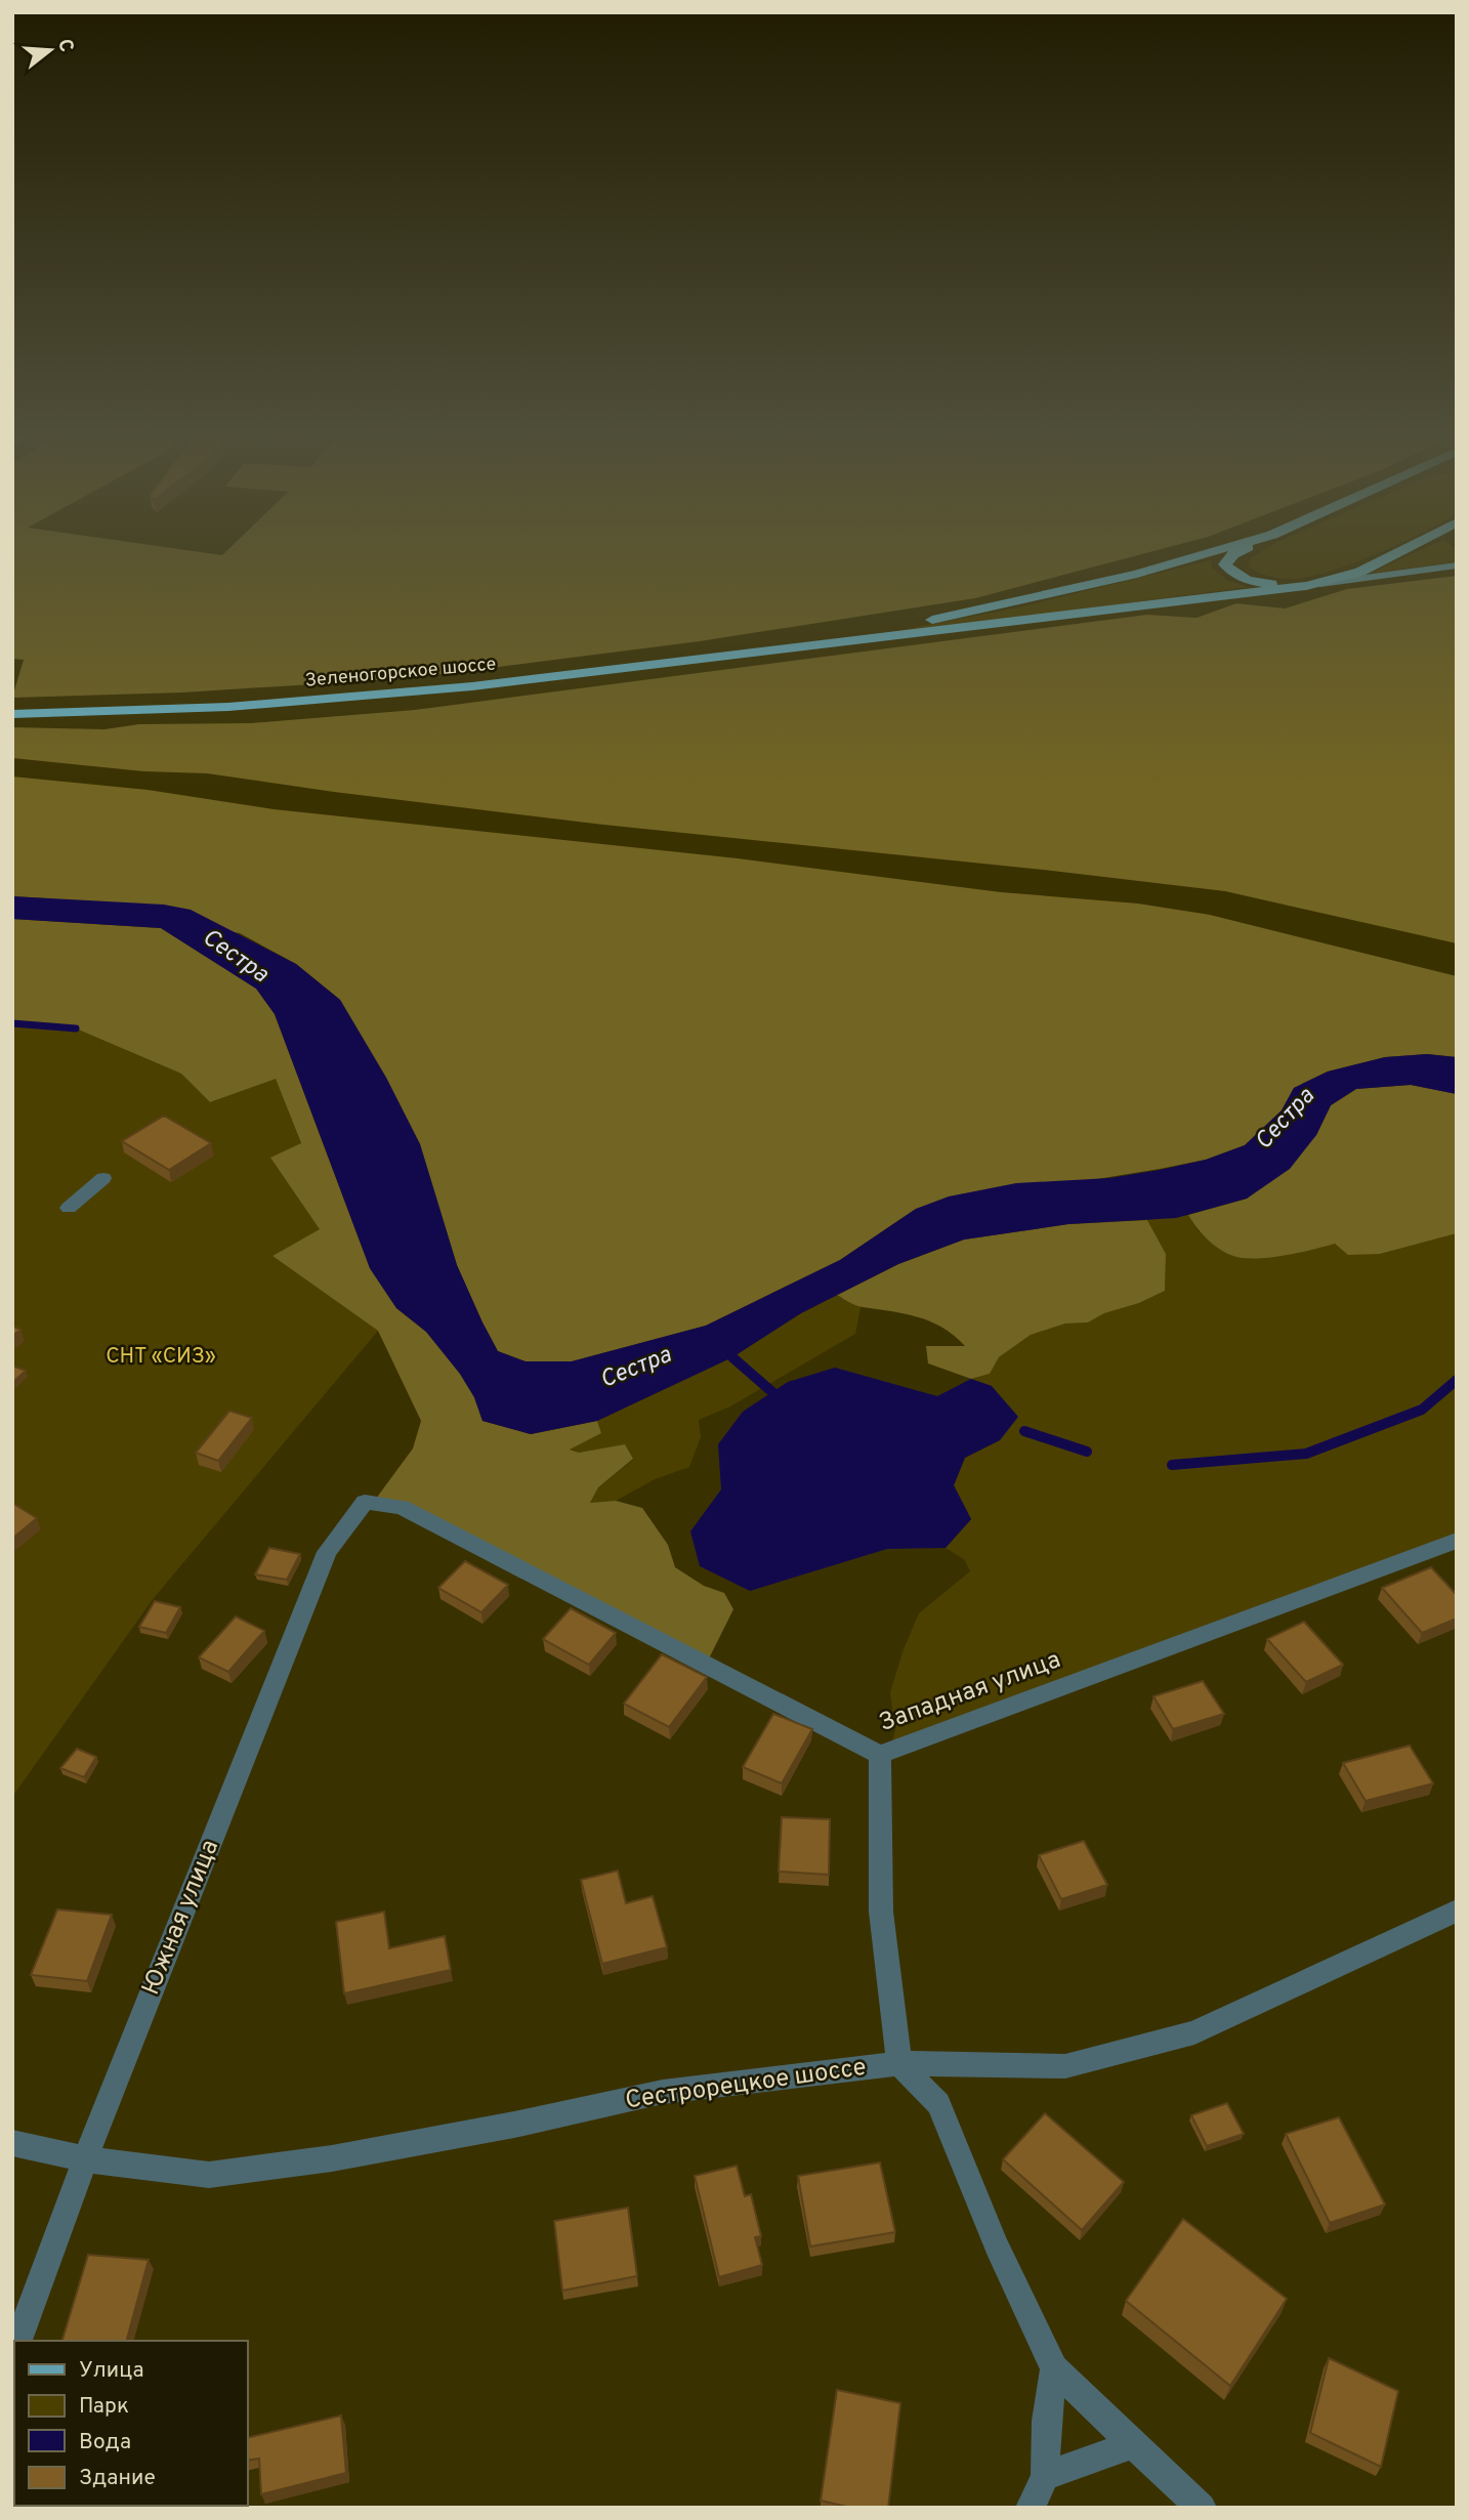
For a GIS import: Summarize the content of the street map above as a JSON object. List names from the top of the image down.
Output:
{
  "streets": {
    "highway": ["Зеленогорское шоссе"],
    "street": ["Западная улица", "Южная улица", "Сестрорецкое шоссе"]
  },
  "crossings": [
    ["Западная улица", "Южная улица"],
    ["Южная улица", "Сестрорецкое шоссе"]
  ],
  "water": ["Сестра"],
  "parks": ["СНТ «СИЗ»"],
  "legend": [
    "Улица",
    "Парк",
    "Вода",
    "Здание"
  ],
  "north": "right"
}
